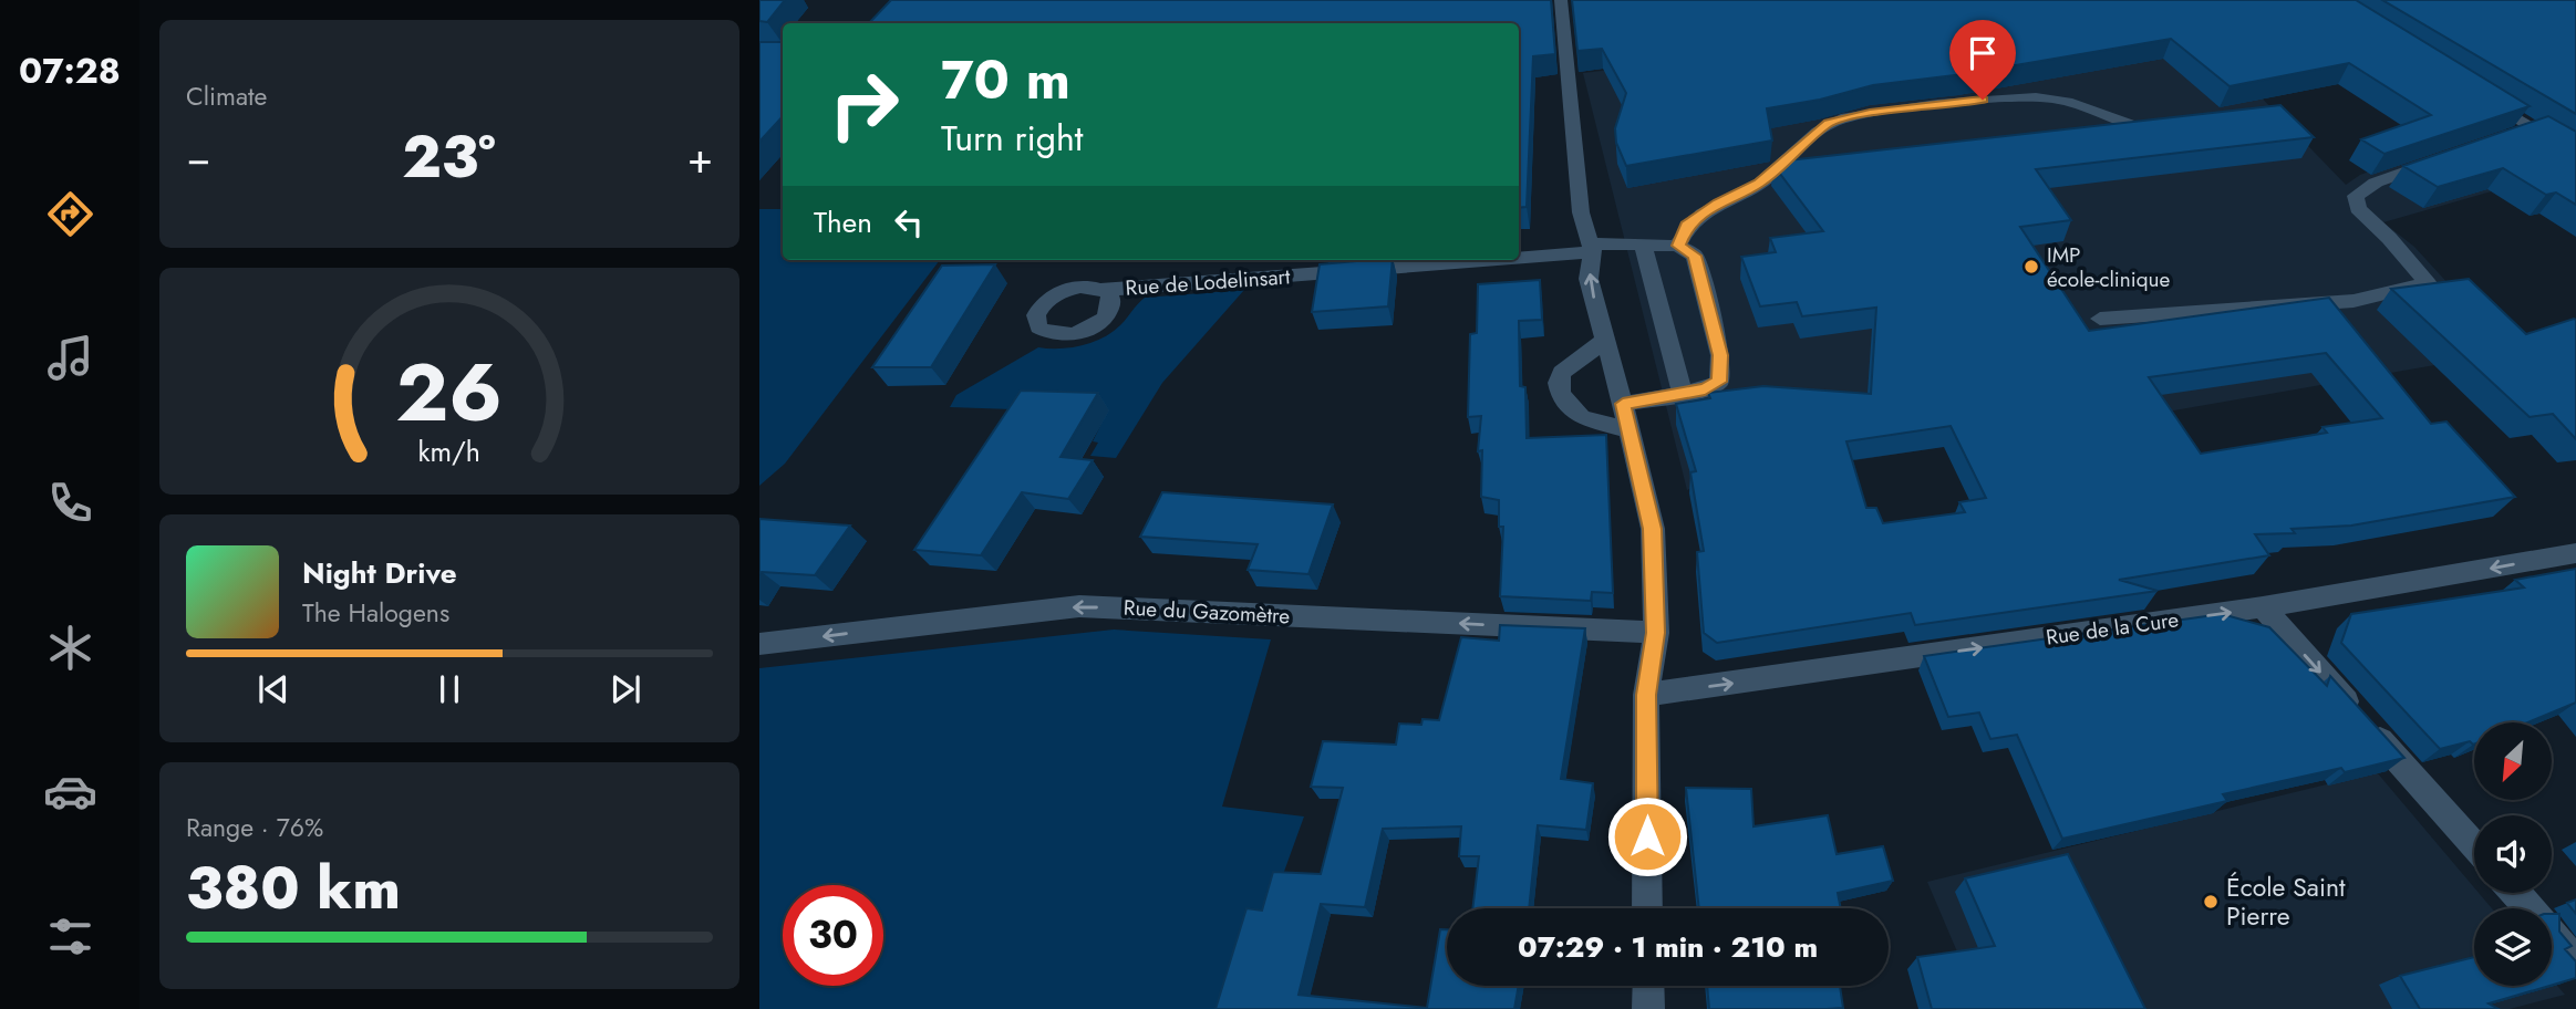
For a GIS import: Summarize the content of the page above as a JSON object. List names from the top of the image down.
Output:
{
  "streets": {
    "street": ["Rue de Lodelinsart", "Rue du Gazomètre", "Rue de la Cure"]
  },
  "one_way": ["Rue du Gazomètre"],
  "places": ["IMP école-clinique", "École Saint Pierre"],
  "north": "bottom left",
  "page": {
    "tabs": "07:28",
    "tile": [
      "Climate",
      ["Range · 76%", "380 km"]
    ],
    "turn": ["70 m", "Turn right"],
    "heat": ["−", "23°", "+"],
    "then": "Then",
    "song": ["Night Drive", "The Halogens"],
    "limit": "30",
    "trip": "07:29 · 1 min · 210 m",
    "gauge": ["26", "km/h"]
  }
}
